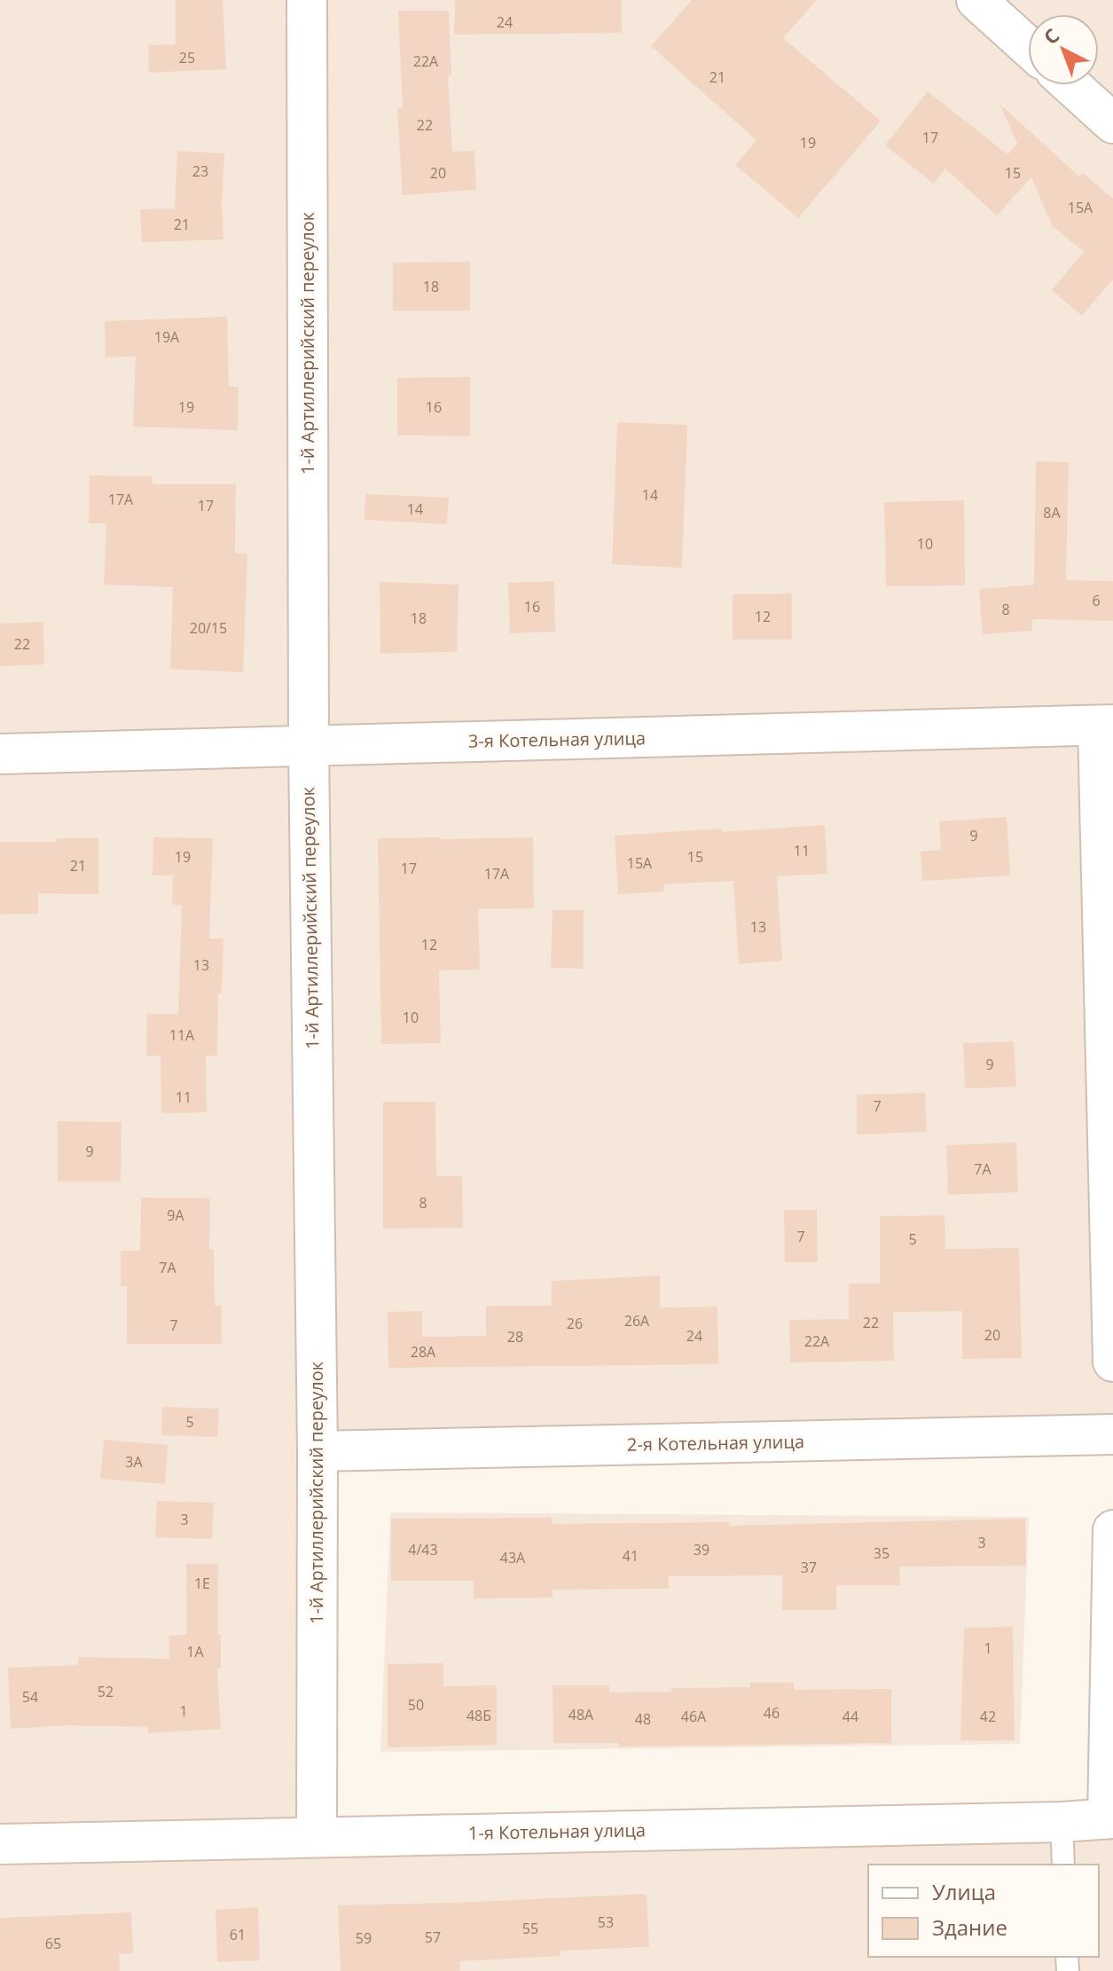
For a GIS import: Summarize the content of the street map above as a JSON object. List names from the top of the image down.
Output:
{
  "streets": {
    "street": [
      "1-й Артиллерийский переулок",
      "3-я Котельная улица",
      "2-я Котельная улица",
      "1-я Котельная улица"
    ]
  },
  "crossings": [
    ["1-й Артиллерийский переулок", "3-я Котельная улица"],
    ["1-й Артиллерийский переулок", "2-я Котельная улица"],
    ["1-й Артиллерийский переулок", "1-я Котельная улица"]
  ],
  "house_numbers": [
    "24",
    "25",
    "22А",
    "21",
    "22",
    "17",
    "19",
    "23",
    "20",
    "15",
    "15А",
    "21",
    "18",
    "19А",
    "19",
    "16",
    "14",
    "17А",
    "17",
    "14",
    "8А",
    "10",
    "6",
    "16",
    "8",
    "12",
    "18",
    "20/15",
    "22",
    "9",
    "11",
    "19",
    "15",
    "15А",
    "21",
    "17",
    "17А",
    "13",
    "12",
    "13",
    "10",
    "11А",
    "9",
    "11",
    "7",
    "9",
    "7А",
    "8",
    "9А",
    "7",
    "5",
    "7А",
    "26А",
    "22",
    "26",
    "7",
    "20",
    "24",
    "28",
    "22А",
    "28А",
    "5",
    "3А",
    "3",
    "3",
    "4/43",
    "39",
    "35",
    "41",
    "43А",
    "37",
    "1Е",
    "1",
    "1А",
    "52",
    "54",
    "50",
    "1",
    "46",
    "48А",
    "48Б",
    "46А",
    "44",
    "42",
    "48",
    "53",
    "55",
    "61",
    "57",
    "59",
    "65"
  ],
  "legend": ["Улица", "Здание"],
  "north": "top left"
}
